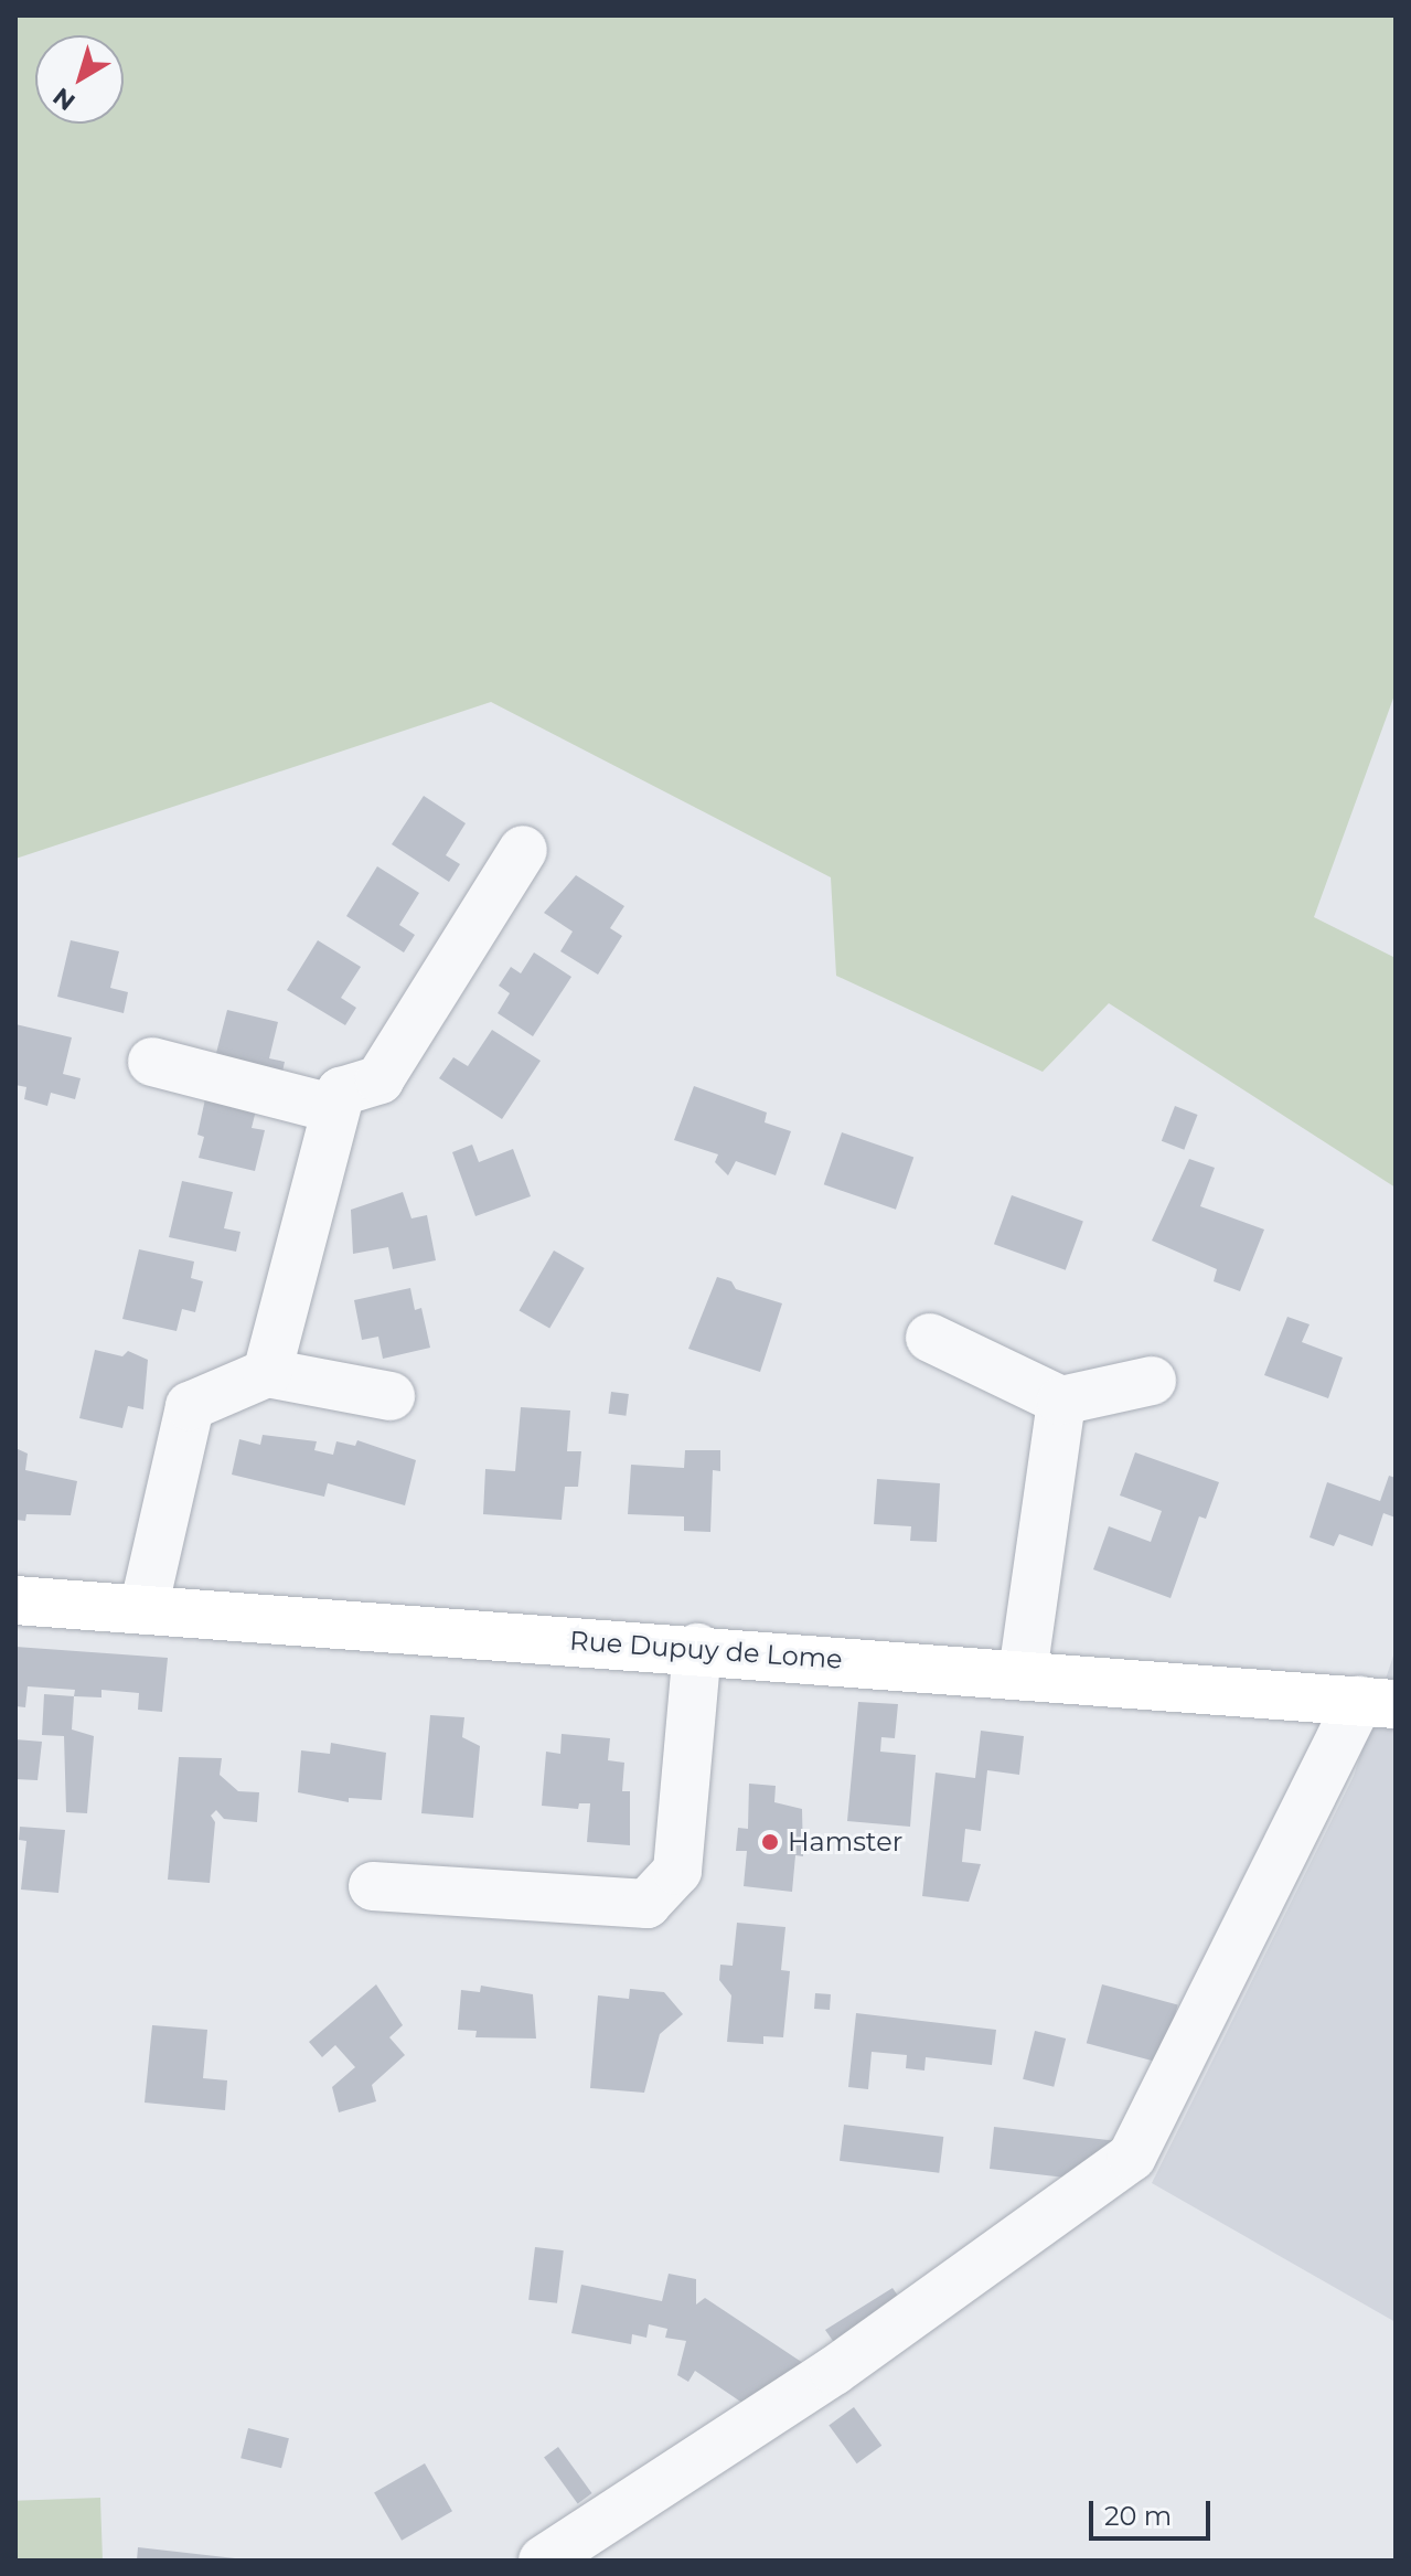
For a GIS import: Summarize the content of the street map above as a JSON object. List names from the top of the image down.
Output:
{
  "streets": {
    "street": ["Rue Dupuy de Lome"]
  },
  "places": ["Hamster"],
  "scale_bar": "20 m",
  "north": "bottom left"
}
